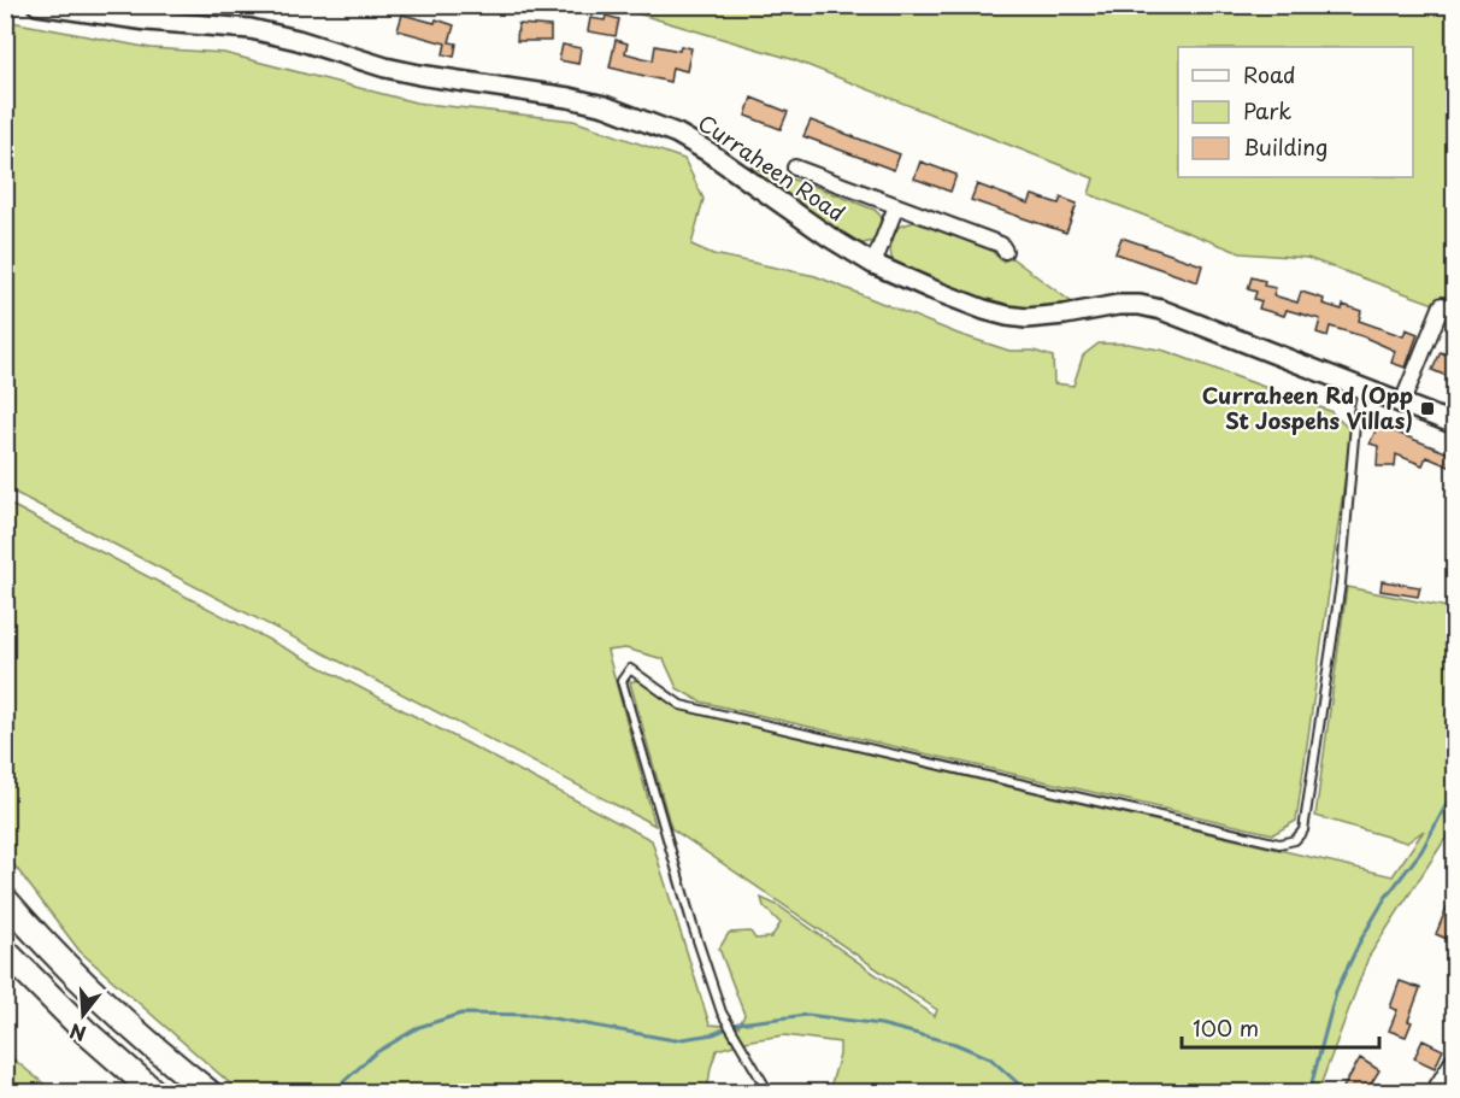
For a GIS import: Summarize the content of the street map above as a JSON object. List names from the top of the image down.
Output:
{
  "streets": {
    "street": ["Curraheen Road"]
  },
  "places": {
    "transit": ["Curraheen Rd (Opp St Jospehs Villas)"]
  },
  "legend": ["Road", "Park", "Building"],
  "scale_bar": "100 m",
  "north": "bottom"
}
